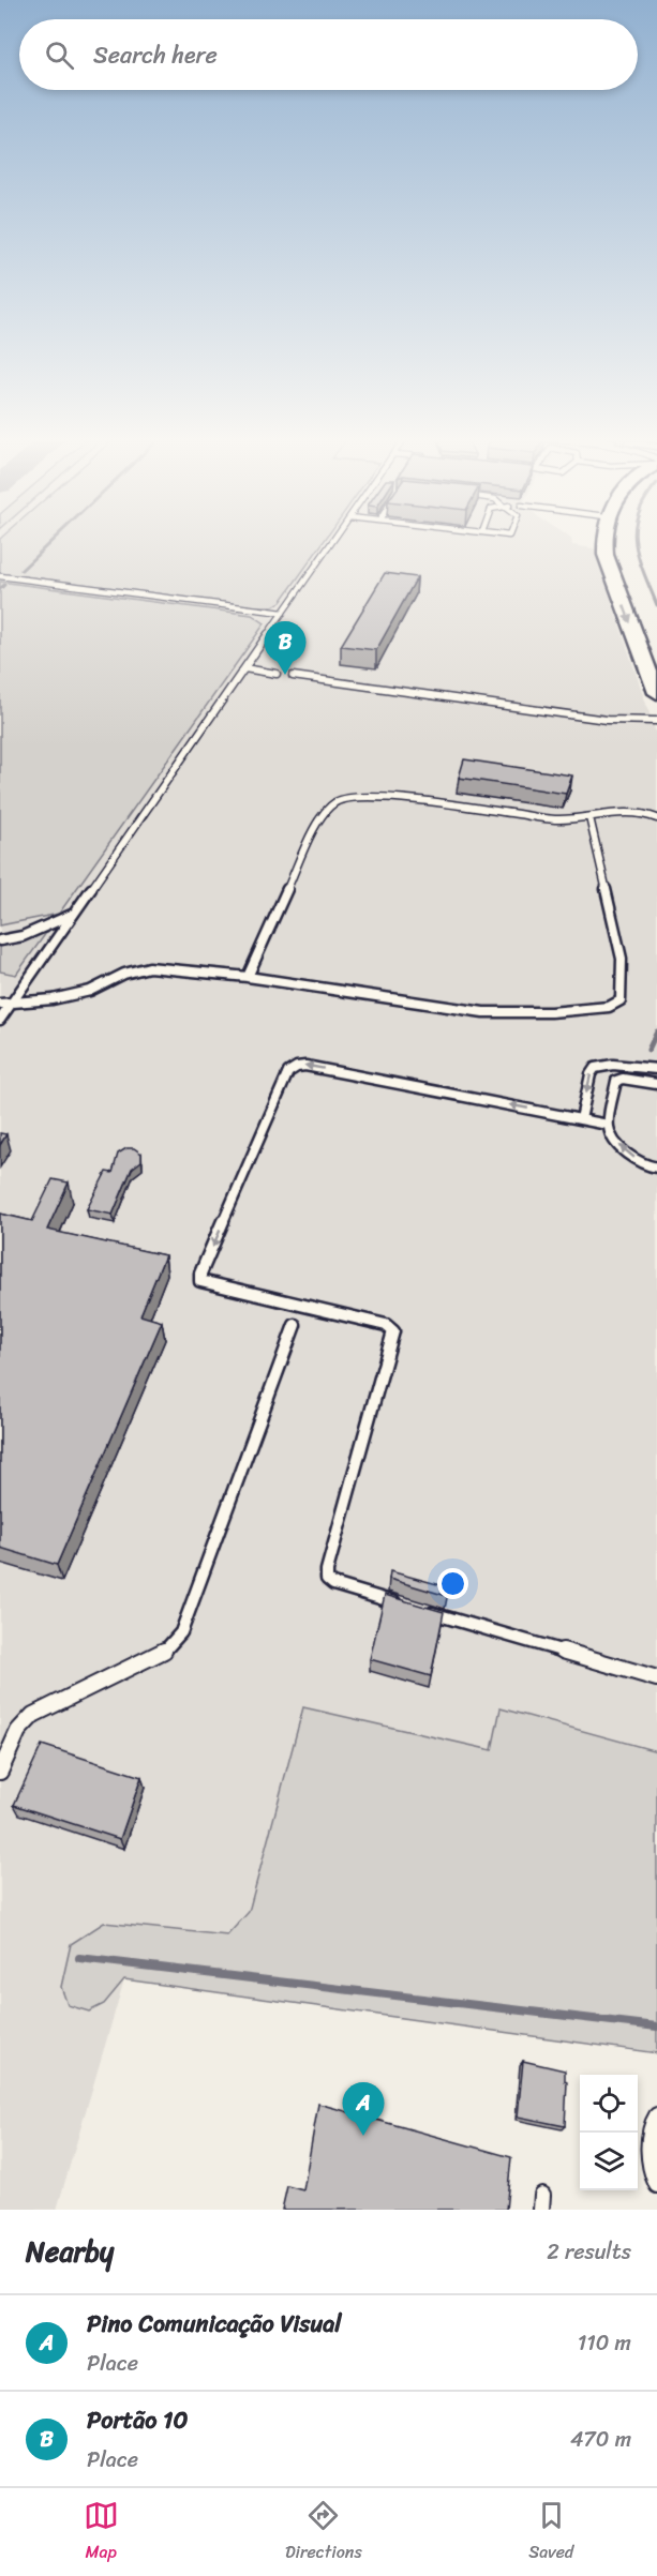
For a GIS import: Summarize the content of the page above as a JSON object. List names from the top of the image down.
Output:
{
  "page": {
    "search": "Search here",
    "pins": ["B", "A"],
    "heading": ["Nearby", "2 results"],
    "list": [
      {
        "mark": "A",
        "name": "Pino Comunicação Visual",
        "note": "Place",
        "value": "110 m"
      },
      {
        "mark": "B",
        "name": "Portão 10",
        "note": "Place",
        "value": "470 m"
      }
    ],
    "nav": ["Map", "Directions", "Saved"]
  }
}
